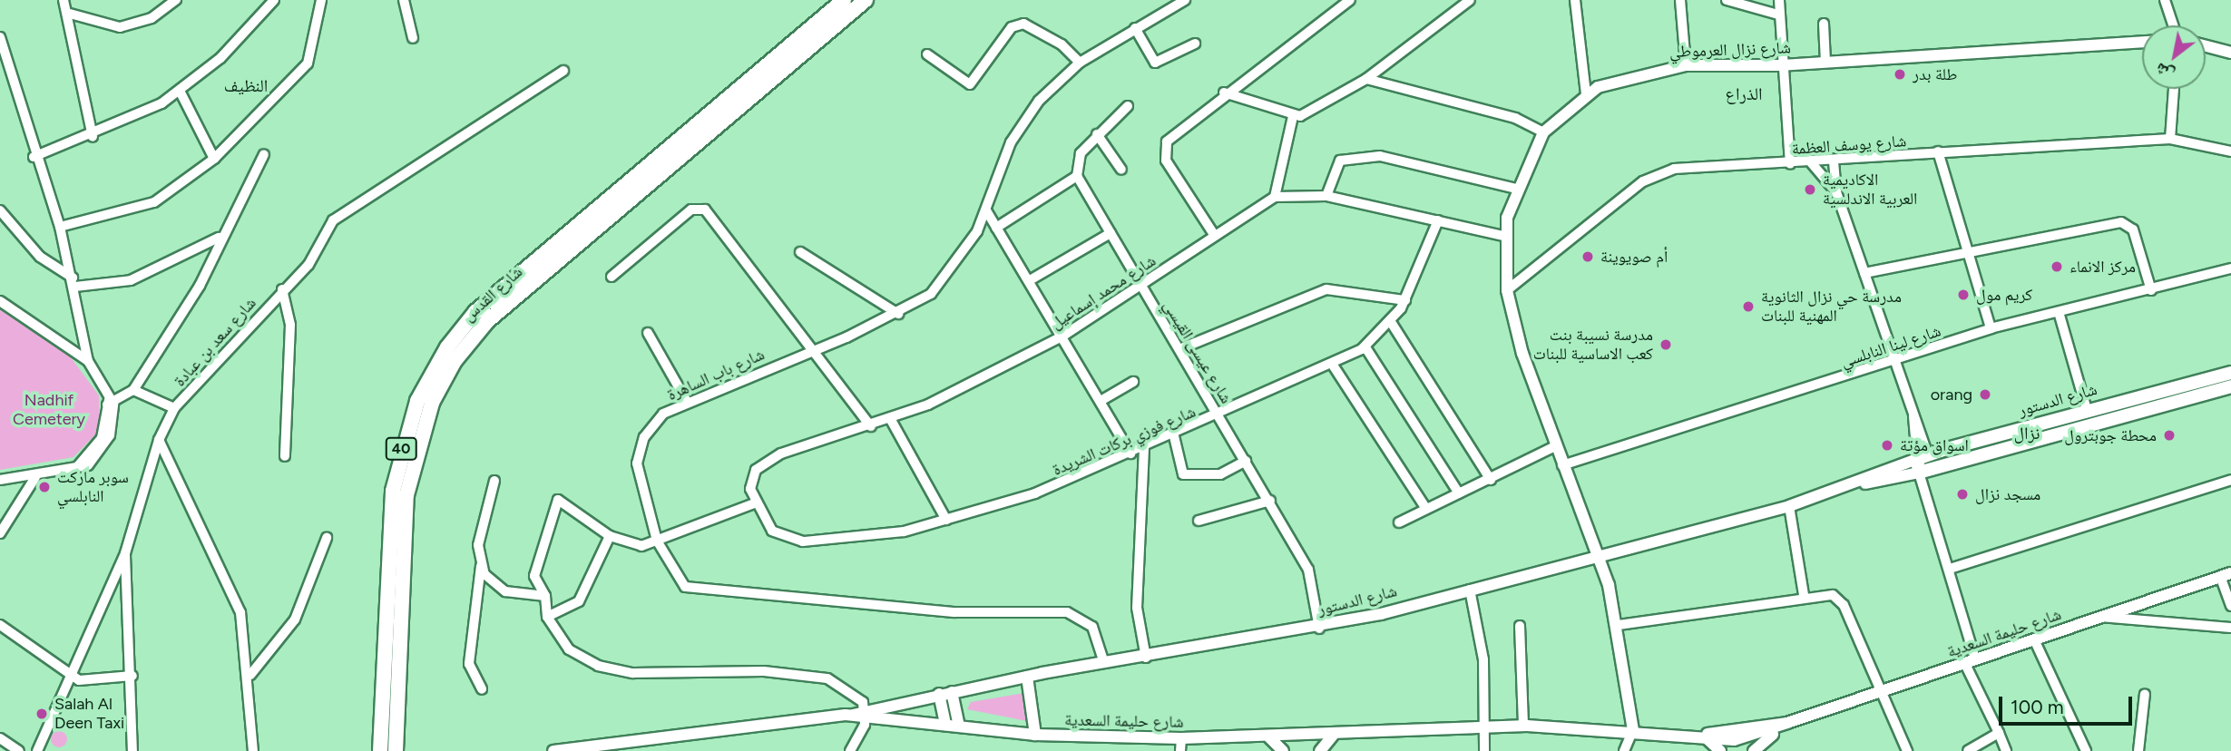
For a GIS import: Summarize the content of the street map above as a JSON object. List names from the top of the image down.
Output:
{
  "streets": {
    "highway": ["شارع القدس", "40"],
    "main road": ["شارع الدستور"],
    "street": [
      "شارع نزال العرموطي",
      "شارع يوسف العظمة",
      "شارع محمد إسماعيل",
      "شارع سعد بن عبادة",
      "شارع لينا النابلسي",
      "شارع عيسى القيسي",
      "شارع باب الساهرة",
      "شارع فوزي بركات الشريدة",
      "شارع حليمة السعدية"
    ]
  },
  "crossings": [
    ["شارع نزال العرموطي", "شارع يوسف العظمة"],
    ["شارع نزال العرموطي", "شارع محمد إسماعيل"],
    ["شارع نزال العرموطي", "شارع لينا النابلسي"],
    ["شارع نزال العرموطي", "شارع الدستور"],
    ["شارع نزال العرموطي", "شارع حليمة السعدية"],
    ["شارع محمد إسماعيل", "شارع عيسى القيسي"],
    ["شارع محمد إسماعيل", "شارع فوزي بركات الشريدة"],
    ["شارع عيسى القيسي", "شارع الدستور"],
    ["شارع عيسى القيسي", "شارع فوزي بركات الشريدة"],
    ["شارع باب الساهرة", "شارع الدستور"],
    ["شارع الدستور", "شارع حليمة السعدية"]
  ],
  "districts": ["النظيف", "الذراع", "نزال"],
  "parks": ["Nadhif Cemetery"],
  "places": [
    "طلة بدر",
    "الاكاديمية العربية الاندلسية",
    "أم صويوينة",
    "مركز الانماء",
    "كريم مول",
    "مدرسة حي نزال الثانوية المهنية للبنات",
    "مدرسة نسيبة بنت كعب الاساسية للبنات",
    "orang",
    "محطة جوبترول",
    "اسواق مؤتة",
    "سوبر ماركت النابلسي",
    "مسجد نزال",
    "Salah Al Deen Taxi"
  ],
  "scale_bar": "100 m",
  "north": "bottom left"
}
